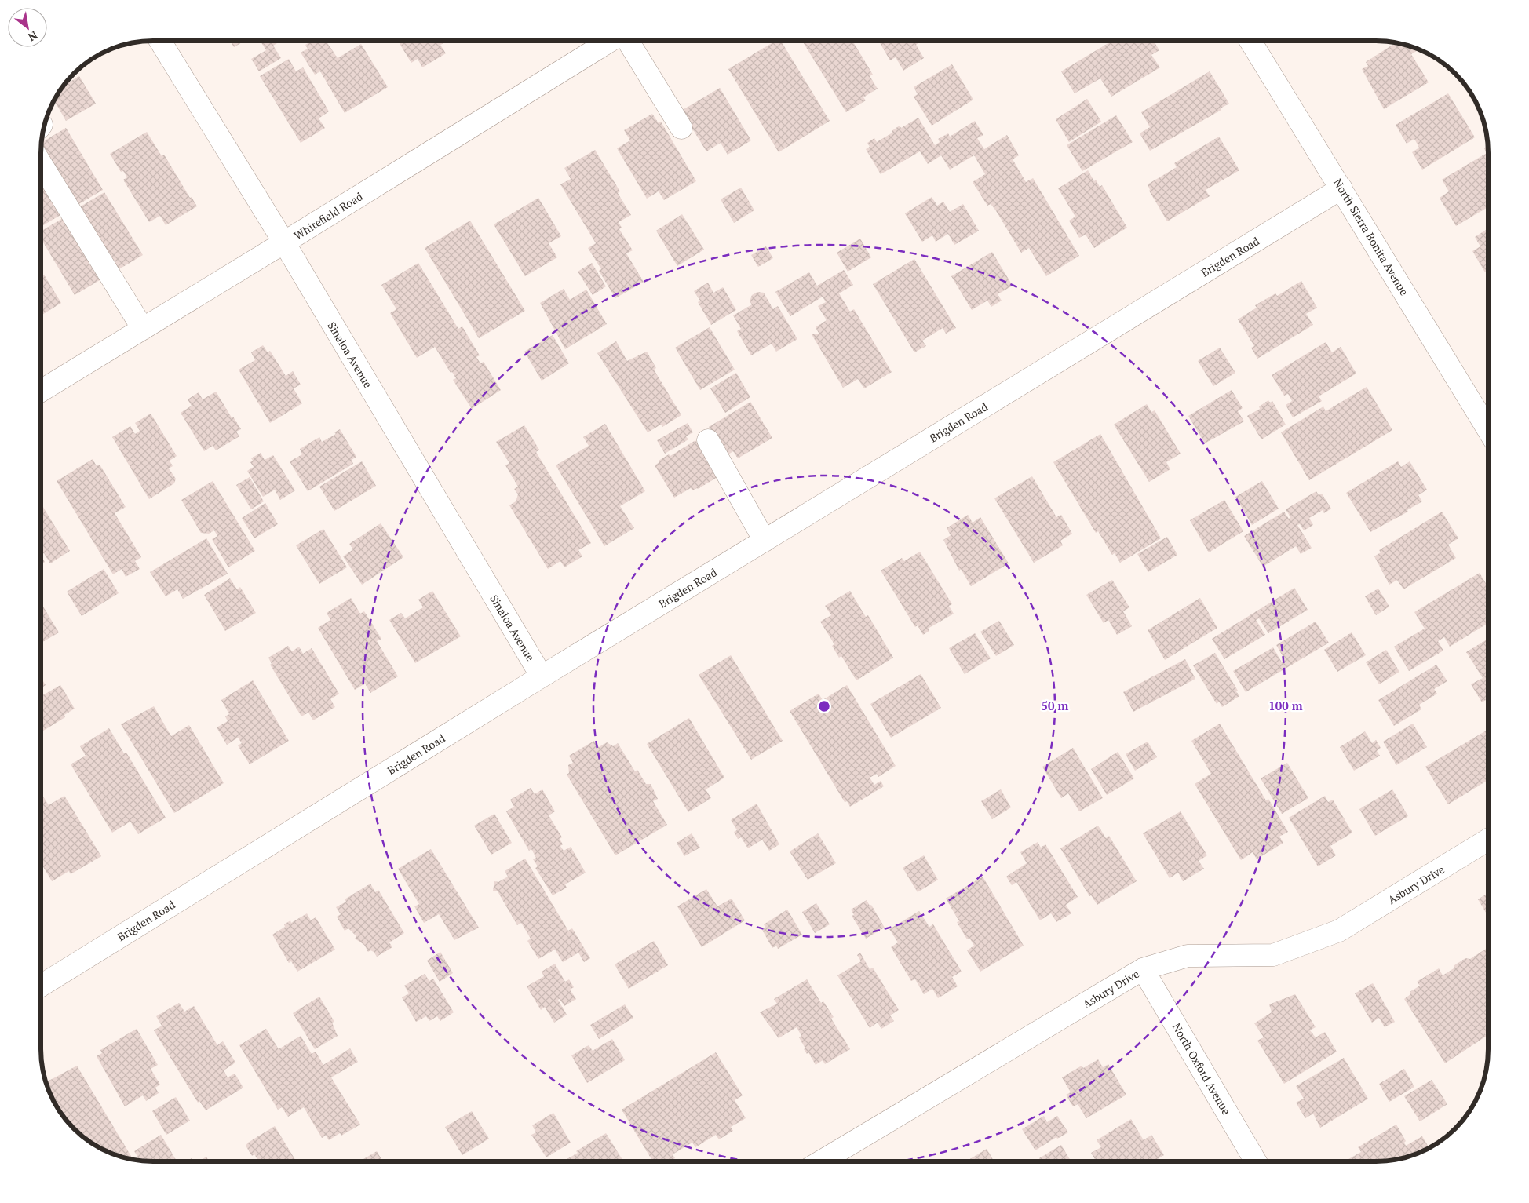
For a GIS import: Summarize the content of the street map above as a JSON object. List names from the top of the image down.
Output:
{
  "streets": {
    "street": [
      "Whitefield Road",
      "North Sierra Bonita Avenue",
      "Brigden Road",
      "Sinaloa Avenue",
      "Asbury Drive",
      "North Oxford Avenue"
    ]
  },
  "crossings": [
    ["Whitefield Road", "Sinaloa Avenue"],
    ["North Sierra Bonita Avenue", "Brigden Road"],
    ["Brigden Road", "Sinaloa Avenue"],
    ["Asbury Drive", "North Oxford Avenue"]
  ],
  "north": "bottom right",
  "rings": ["50 m", "100 m"]
}
